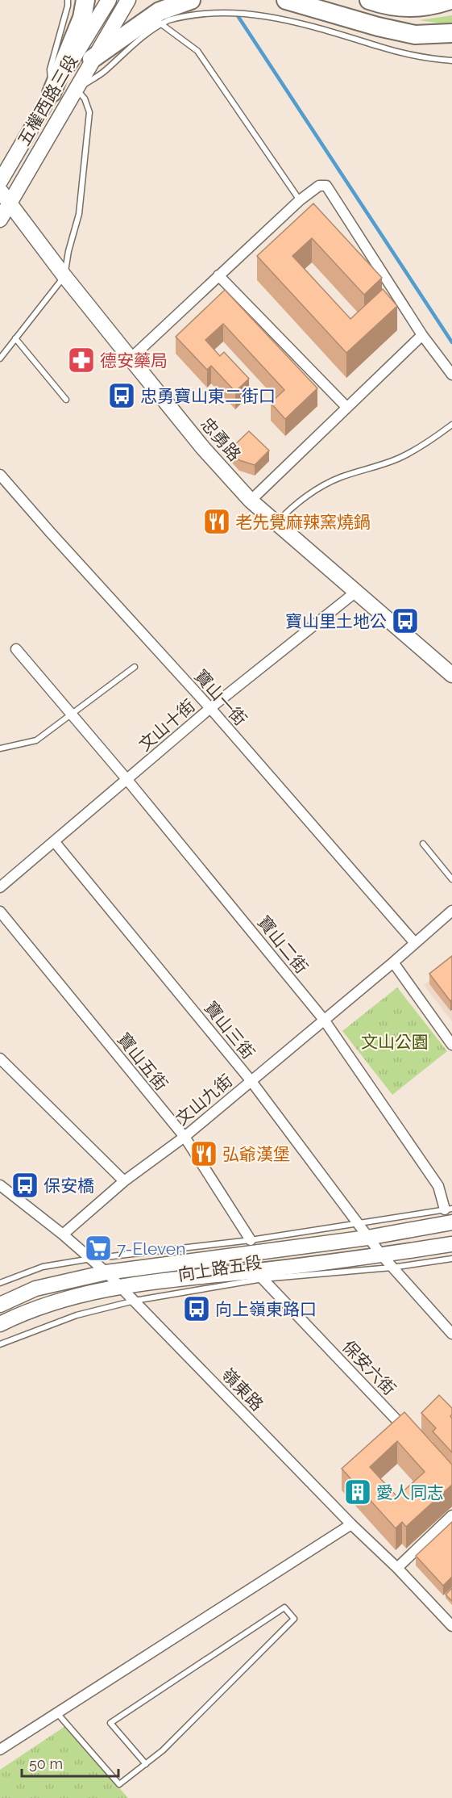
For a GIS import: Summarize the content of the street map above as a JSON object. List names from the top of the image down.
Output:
{
  "streets": {
    "main road": ["五權西路三段", "忠勇路", "向上路五段"],
    "street": [
      "寶山一街",
      "文山十街",
      "寶山二街",
      "寶山三街",
      "寶山五街",
      "文山九街",
      "保安六街",
      "嶺東路"
    ]
  },
  "crossings": [
    ["五權西路三段", "忠勇路"],
    ["忠勇路", "文山十街"],
    ["寶山一街", "文山十街"],
    ["寶山一街", "文山九街"],
    ["文山十街", "寶山二街"],
    ["文山十街", "寶山三街"],
    ["寶山二街", "文山九街"],
    ["寶山二街", "向上路五段"],
    ["寶山三街", "文山九街"],
    ["寶山三街", "向上路五段"],
    ["寶山五街", "文山九街"],
    ["寶山五街", "向上路五段"],
    ["文山九街", "嶺東路"],
    ["向上路五段", "保安六街"],
    ["向上路五段", "嶺東路"]
  ],
  "parks": ["文山公園"],
  "places": {
    "pharmacy": ["德安藥局"],
    "bus stop": [
      "忠勇寶山東二街口",
      "寶山里土地公",
      "保安橋",
      "向上嶺東路口"
    ],
    "restaurant": ["老先覺麻辣窯燒鍋", "弘爺漢堡"],
    "supermarket": ["7-Eleven"],
    "building": ["愛人同志"]
  },
  "scale_bar": "50 m"
}
